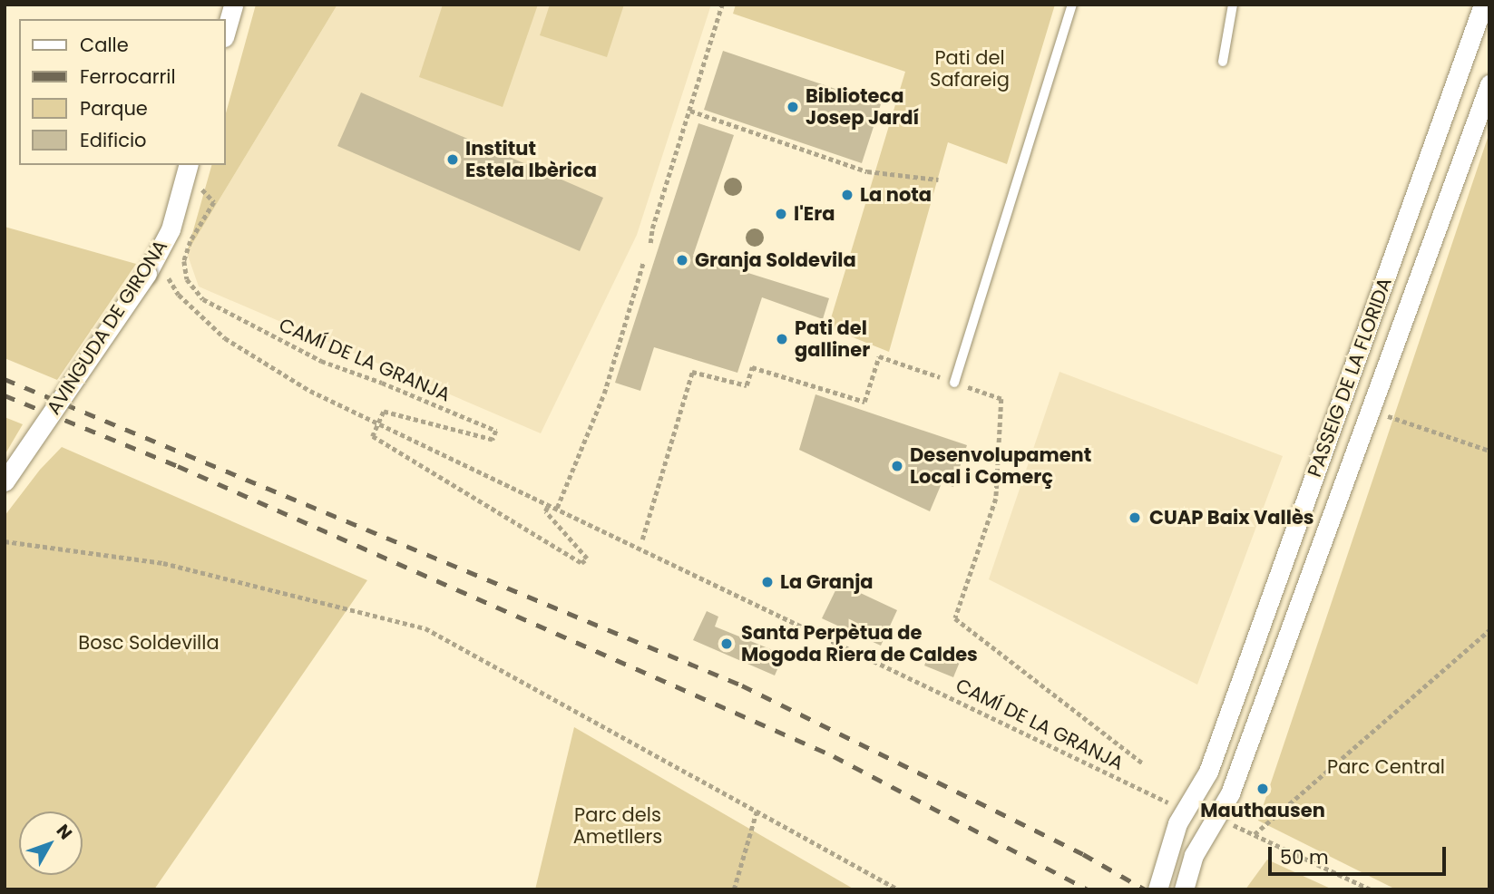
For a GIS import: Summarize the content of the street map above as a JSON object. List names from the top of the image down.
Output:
{
  "streets": {
    "street": ["AVINGUDA DE GIRONA", "PASSEIG DE LA FLORIDA"],
    "path": ["CAMÍ DE LA GRANJA"]
  },
  "crossings": [
    ["AVINGUDA DE GIRONA", "CAMÍ DE LA GRANJA"]
  ],
  "parks": [
    "Pati del Safareig",
    "Bosc Soldevilla",
    "Parc Central",
    "Parc dels Ametllers"
  ],
  "places": [
    "Biblioteca Josep Jardí",
    "Institut Estela Ibèrica",
    "La nota",
    "l'Era",
    "Granja Soldevila",
    "Pati del galliner",
    "Desenvolupament Local i Comerç",
    "CUAP Baix Vallès",
    "La Granja",
    "Santa Perpètua de Mogoda Riera de Caldes",
    "Mauthausen"
  ],
  "legend": [
    "Calle",
    "Ferrocarril",
    "Parque",
    "Edificio"
  ],
  "scale_bar": "50 m",
  "north": "top right"
}
